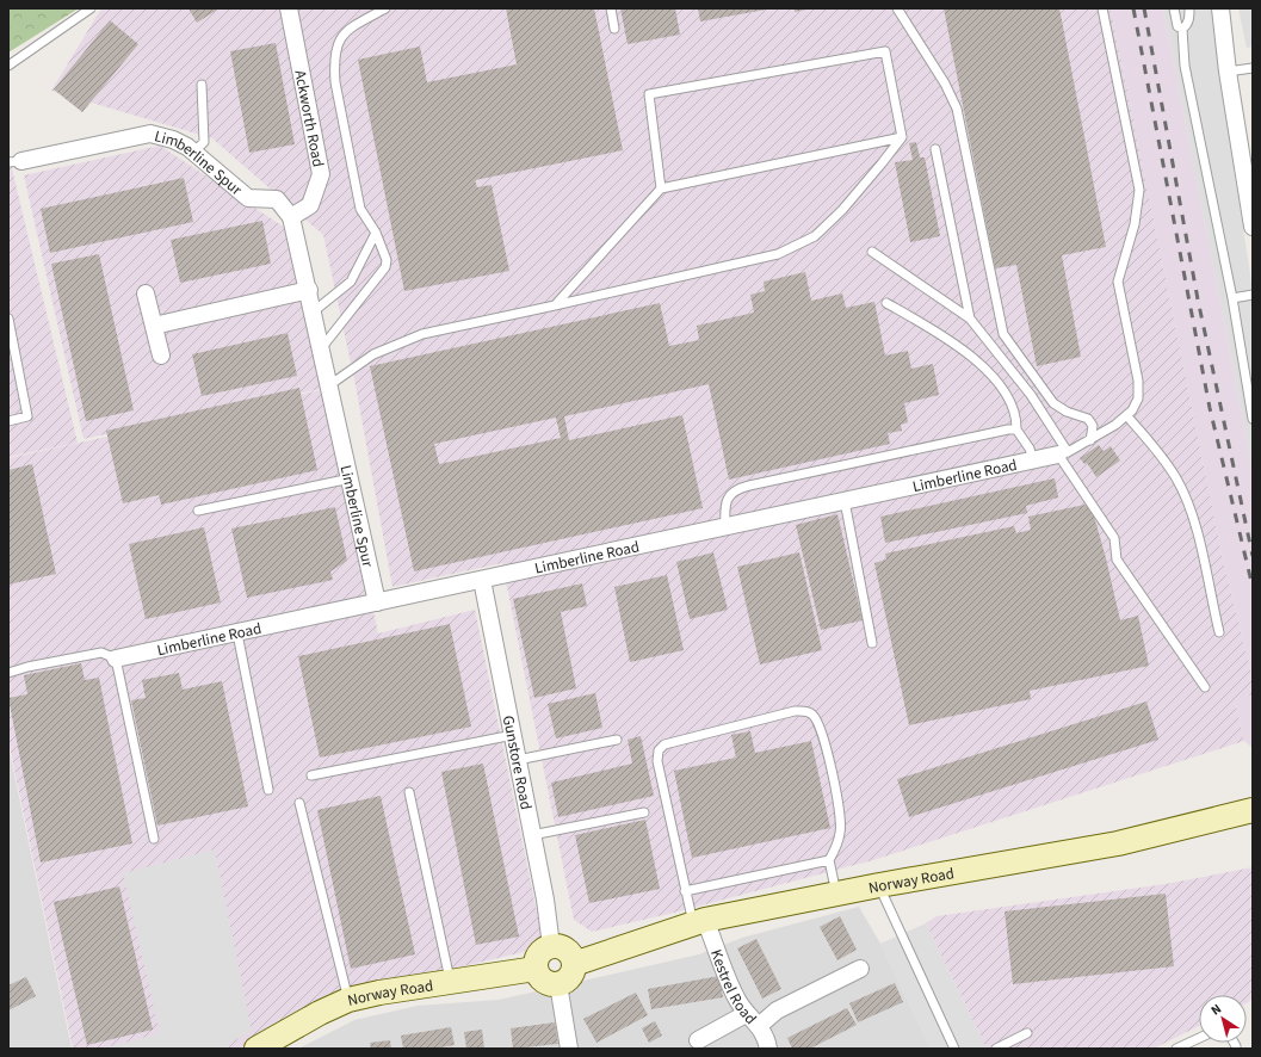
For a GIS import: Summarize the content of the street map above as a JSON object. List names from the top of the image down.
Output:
{
  "streets": {
    "street": [
      "Ackworth Road",
      "Limberline Spur",
      "Limberline Road",
      "Gunstore Road",
      "Norway Road",
      "Kestrel Road"
    ]
  },
  "crossings": [
    ["Ackworth Road", "Limberline Spur"],
    ["Limberline Spur", "Limberline Road"],
    ["Limberline Road", "Gunstore Road"],
    ["Gunstore Road", "Norway Road"],
    ["Norway Road", "Kestrel Road"]
  ],
  "north": "top left"
}
